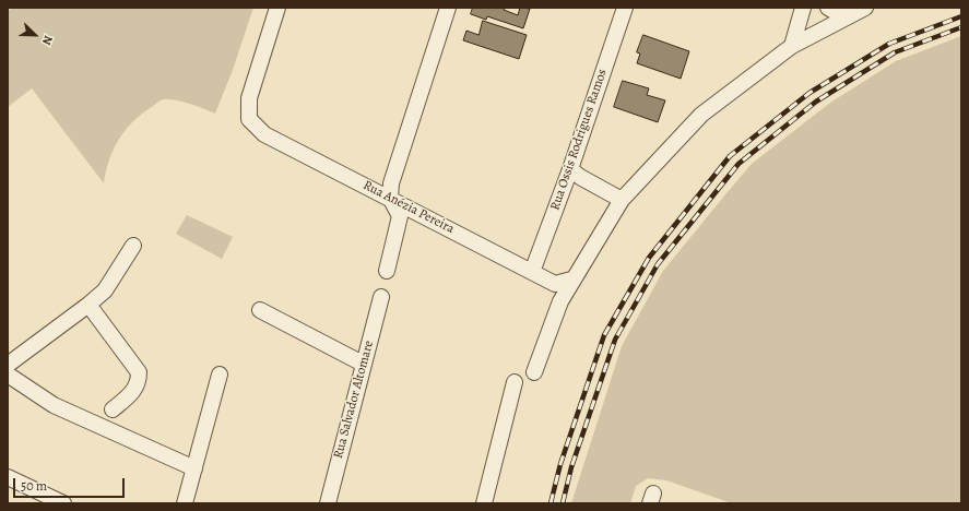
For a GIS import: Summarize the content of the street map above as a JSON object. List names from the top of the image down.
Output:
{
  "streets": {
    "street": ["Rua Ossis Rodrigues Ramos", "Rua Anézia Pereira", "Rua Salvador Altomare"]
  },
  "crossings": [
    ["Rua Ossis Rodrigues Ramos", "Rua Anézia Pereira"]
  ],
  "scale_bar": "50 m",
  "north": "bottom right"
}
